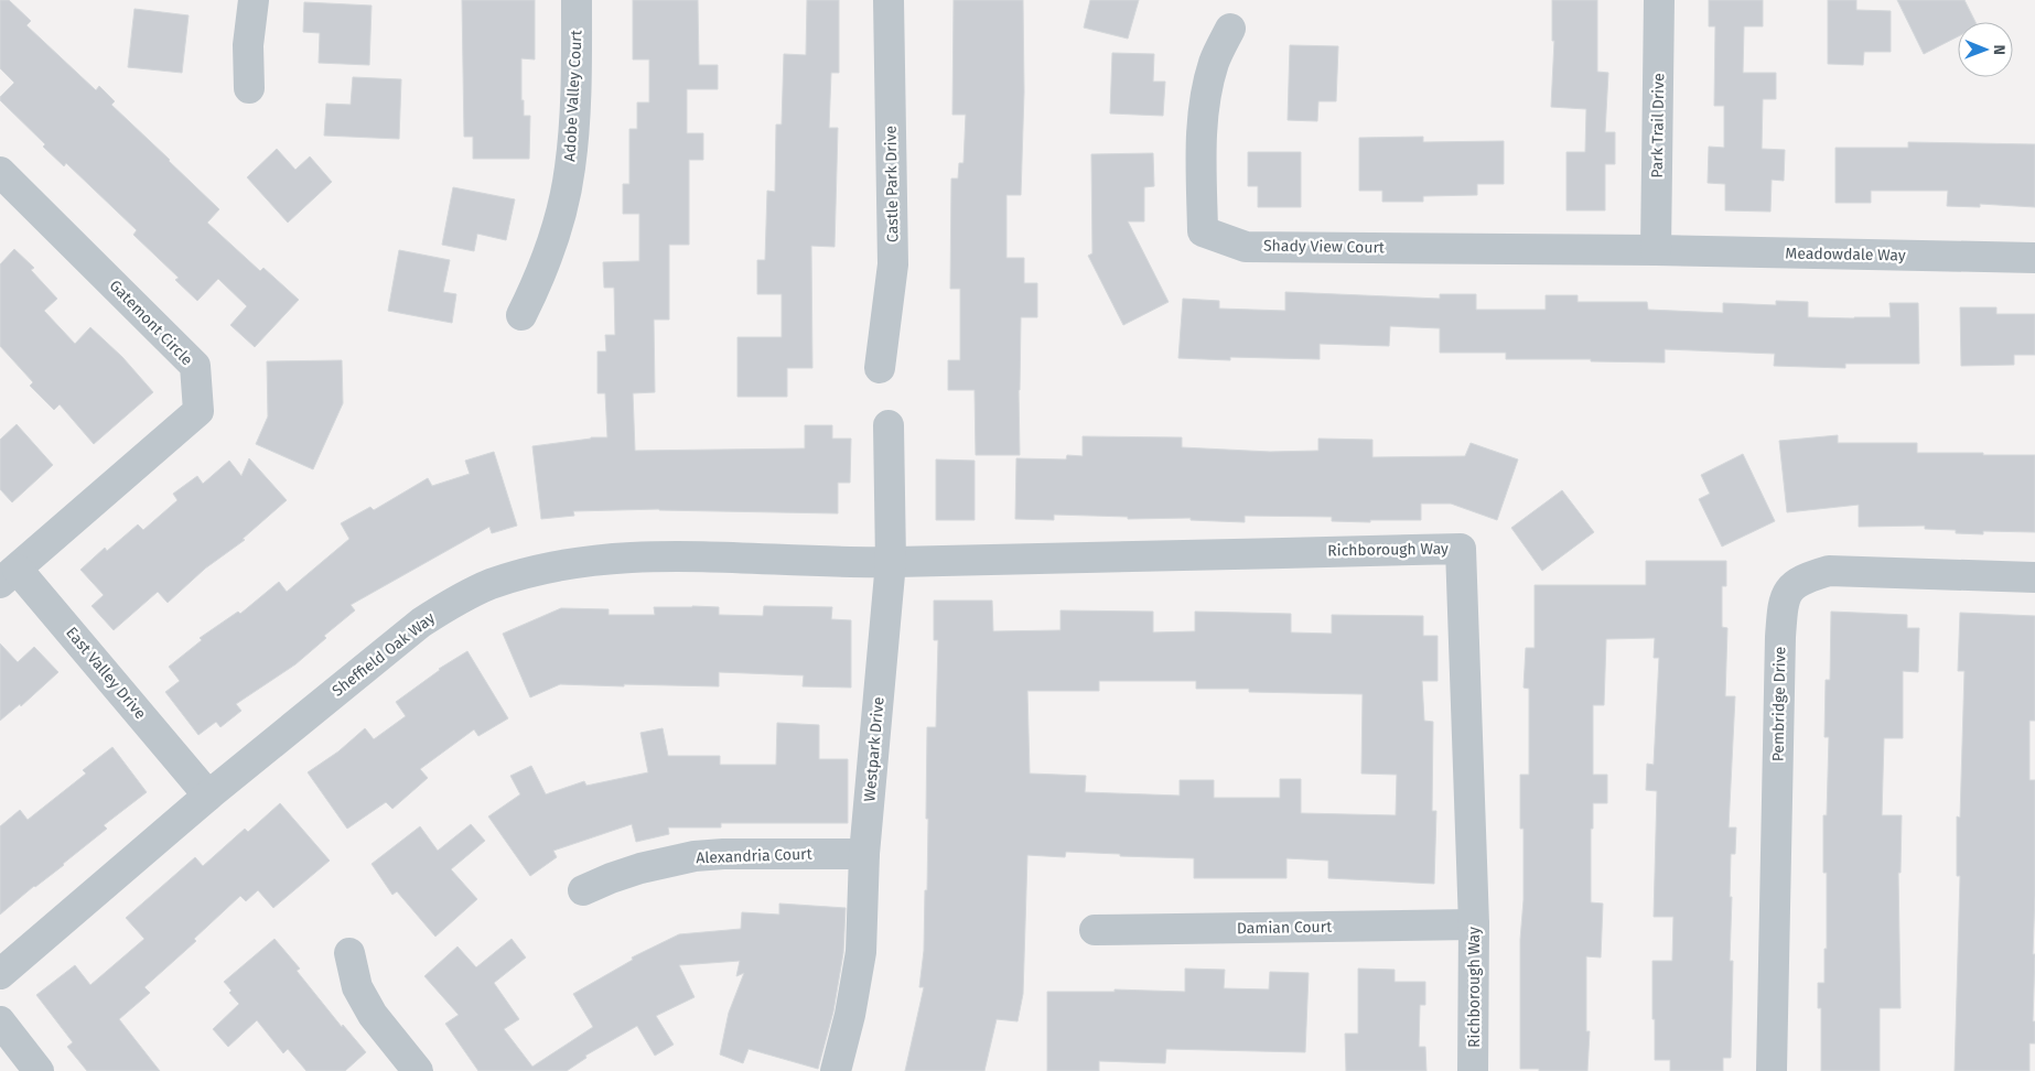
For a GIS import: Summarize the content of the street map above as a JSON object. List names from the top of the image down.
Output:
{
  "streets": {
    "street": [
      "Adobe Valley Court",
      "Park Trail Drive",
      "Castle Park Drive",
      "Shady View Court",
      "Meadowdale Way",
      "Gatemont Circle",
      "Richborough Way",
      "Sheffield Oak Way",
      "East Valley Drive",
      "Pembridge Drive",
      "Westpark Drive",
      "Alexandria Court",
      "Damian Court"
    ]
  },
  "crossings": [
    ["Park Trail Drive", "Shady View Court"],
    ["Park Trail Drive", "Meadowdale Way"],
    ["Shady View Court", "Meadowdale Way"],
    ["Gatemont Circle", "East Valley Drive"],
    ["Richborough Way", "Sheffield Oak Way"],
    ["Richborough Way", "Westpark Drive"],
    ["Richborough Way", "Damian Court"],
    ["Sheffield Oak Way", "East Valley Drive"],
    ["Sheffield Oak Way", "Westpark Drive"],
    ["Westpark Drive", "Alexandria Court"]
  ],
  "north": "right"
}
